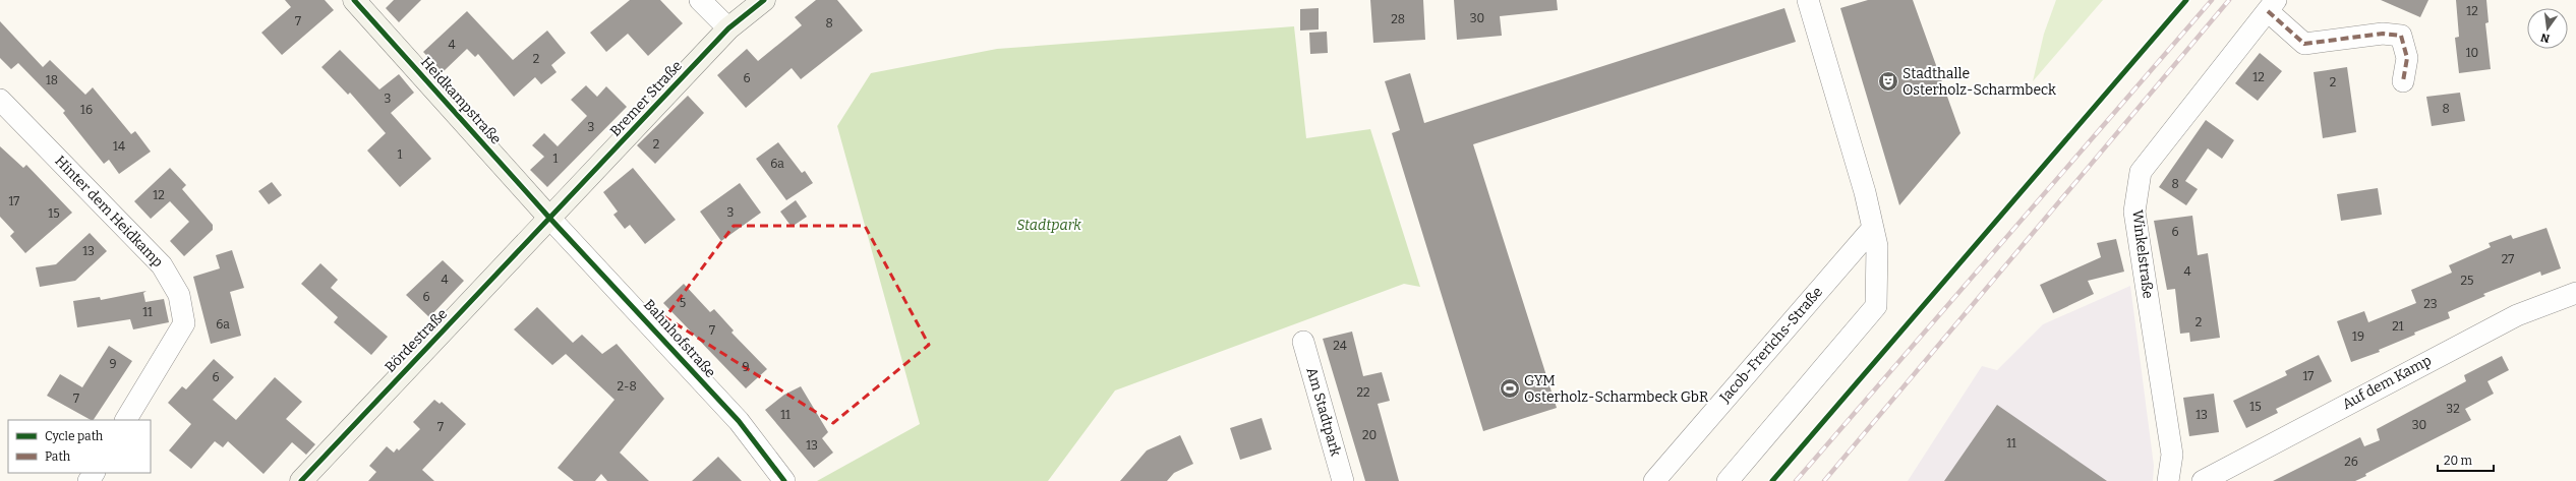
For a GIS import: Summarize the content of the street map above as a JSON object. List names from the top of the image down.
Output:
{
  "streets": {
    "street": [
      "Bremer Straße",
      "Heidkampstraße",
      "Hinter dem Heidkamp",
      "Winkelstraße",
      "Bahnhofstraße",
      "Bördestraße",
      "Jacob-Frerichs-Straße",
      "Auf dem Kamp",
      "Am Stadtpark"
    ]
  },
  "crossings": [
    ["Bremer Straße", "Heidkampstraße"],
    ["Bremer Straße", "Bahnhofstraße"],
    ["Bremer Straße", "Bördestraße"],
    ["Heidkampstraße", "Bahnhofstraße"],
    ["Heidkampstraße", "Bördestraße"],
    ["Bahnhofstraße", "Bördestraße"]
  ],
  "parks": ["Stadtpark"],
  "places": {
    "theatre": ["Stadthalle Osterholz-Scharmbeck"],
    "sports": ["GYM Osterholz-Scharmbeck GbR"]
  },
  "house_numbers": [
    "12",
    "30",
    "28",
    "7",
    "8",
    "4",
    "10",
    "2",
    "12",
    "6",
    "18",
    "2",
    "3",
    "8",
    "16",
    "3",
    "2",
    "14",
    "1",
    "1",
    "6a",
    "8",
    "12",
    "17",
    "3",
    "15",
    "6",
    "13",
    "27",
    "4",
    "4",
    "25",
    "6",
    "5",
    "23",
    "11",
    "2",
    "6a",
    "21",
    "7",
    "19",
    "24",
    "9",
    "9",
    "17",
    "6",
    "2-8",
    "22",
    "7",
    "15",
    "32",
    "11",
    "13",
    "30",
    "7",
    "20",
    "11",
    "13",
    "26"
  ],
  "legend": ["Cycle path", "Path"],
  "scale_bar": "20 m",
  "north": "bottom"
}
